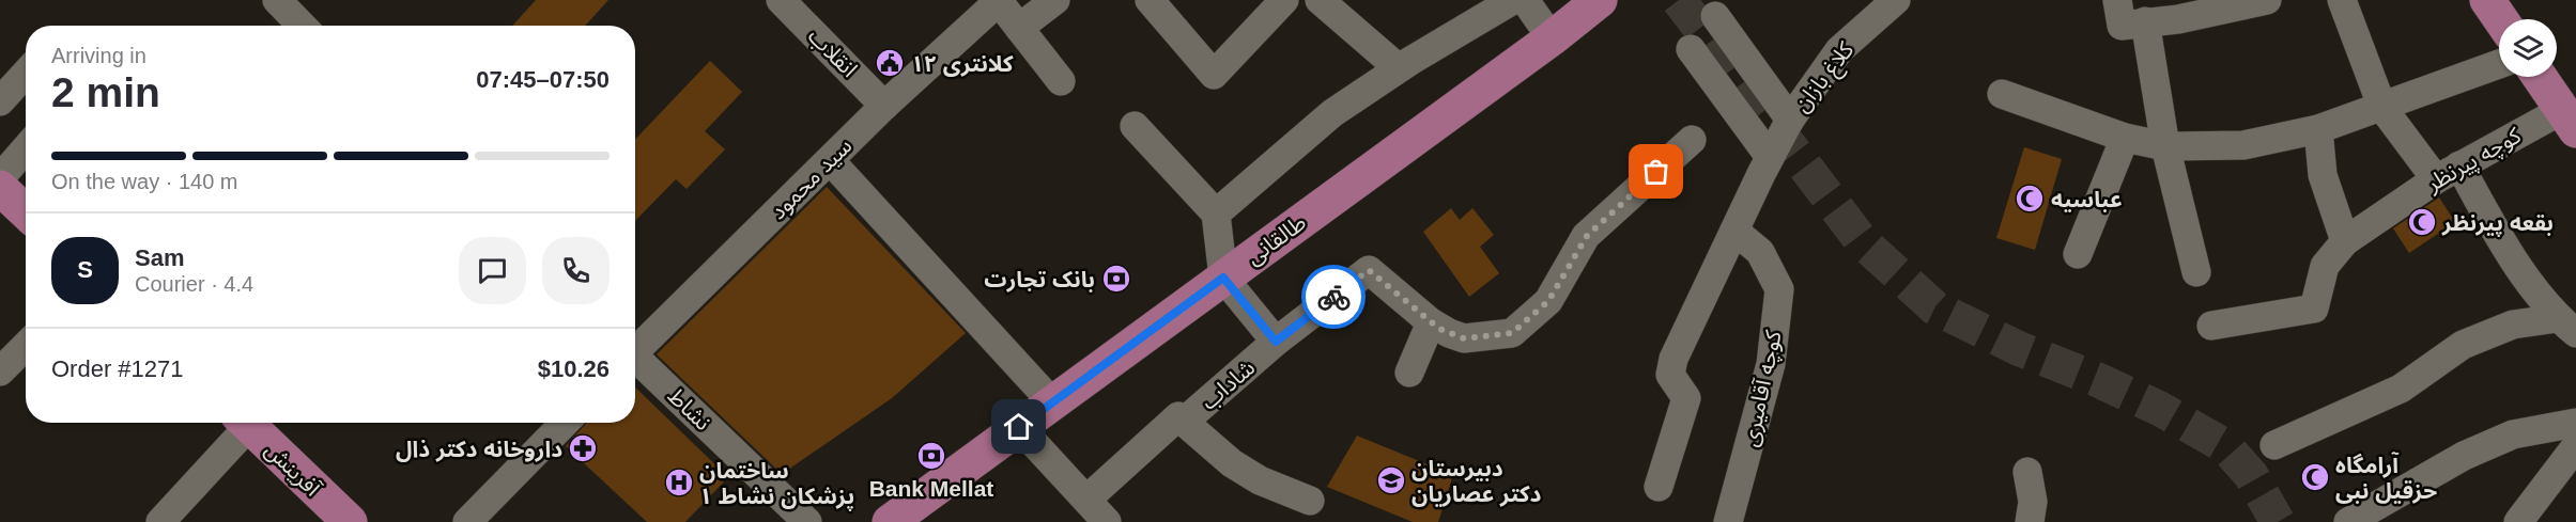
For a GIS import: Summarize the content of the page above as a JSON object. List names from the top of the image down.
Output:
{
  "streets": {
    "main road": ["طالقانی", "آفرینش"],
    "street": [
      "انقلاب",
      "کلاغ بازان",
      "کوچه پیرنظر",
      "سید محمود",
      "شاداب",
      "کوچه آقامیری",
      "نشاط"
    ]
  },
  "crossings": [
    ["انقلاب", "سید محمود"]
  ],
  "places": {
    "public building": ["کلانتری ۱۲"],
    "mosque": ["عباسیه", "بقعه پیرنظر", "آرامگاه حزقیل نبی"],
    "bank": ["بانک تجارت", "Bank Mellat"],
    "pharmacy": ["داروخانه دکتر ذال"],
    "school or university": ["دبیرستان دکتر عصاریان"],
    "hospital": ["ساختمان پزشکان نشاط ۱"]
  },
  "page": {
    "heading": ["2 min", "Arriving in", "07:45–07:50"],
    "panel": [
      "Sam",
      "Courier · 4.4",
      "Order #1271",
      "$10.26"
    ],
    "bar": "On the way · 140 m",
    "round": "S"
  }
}
